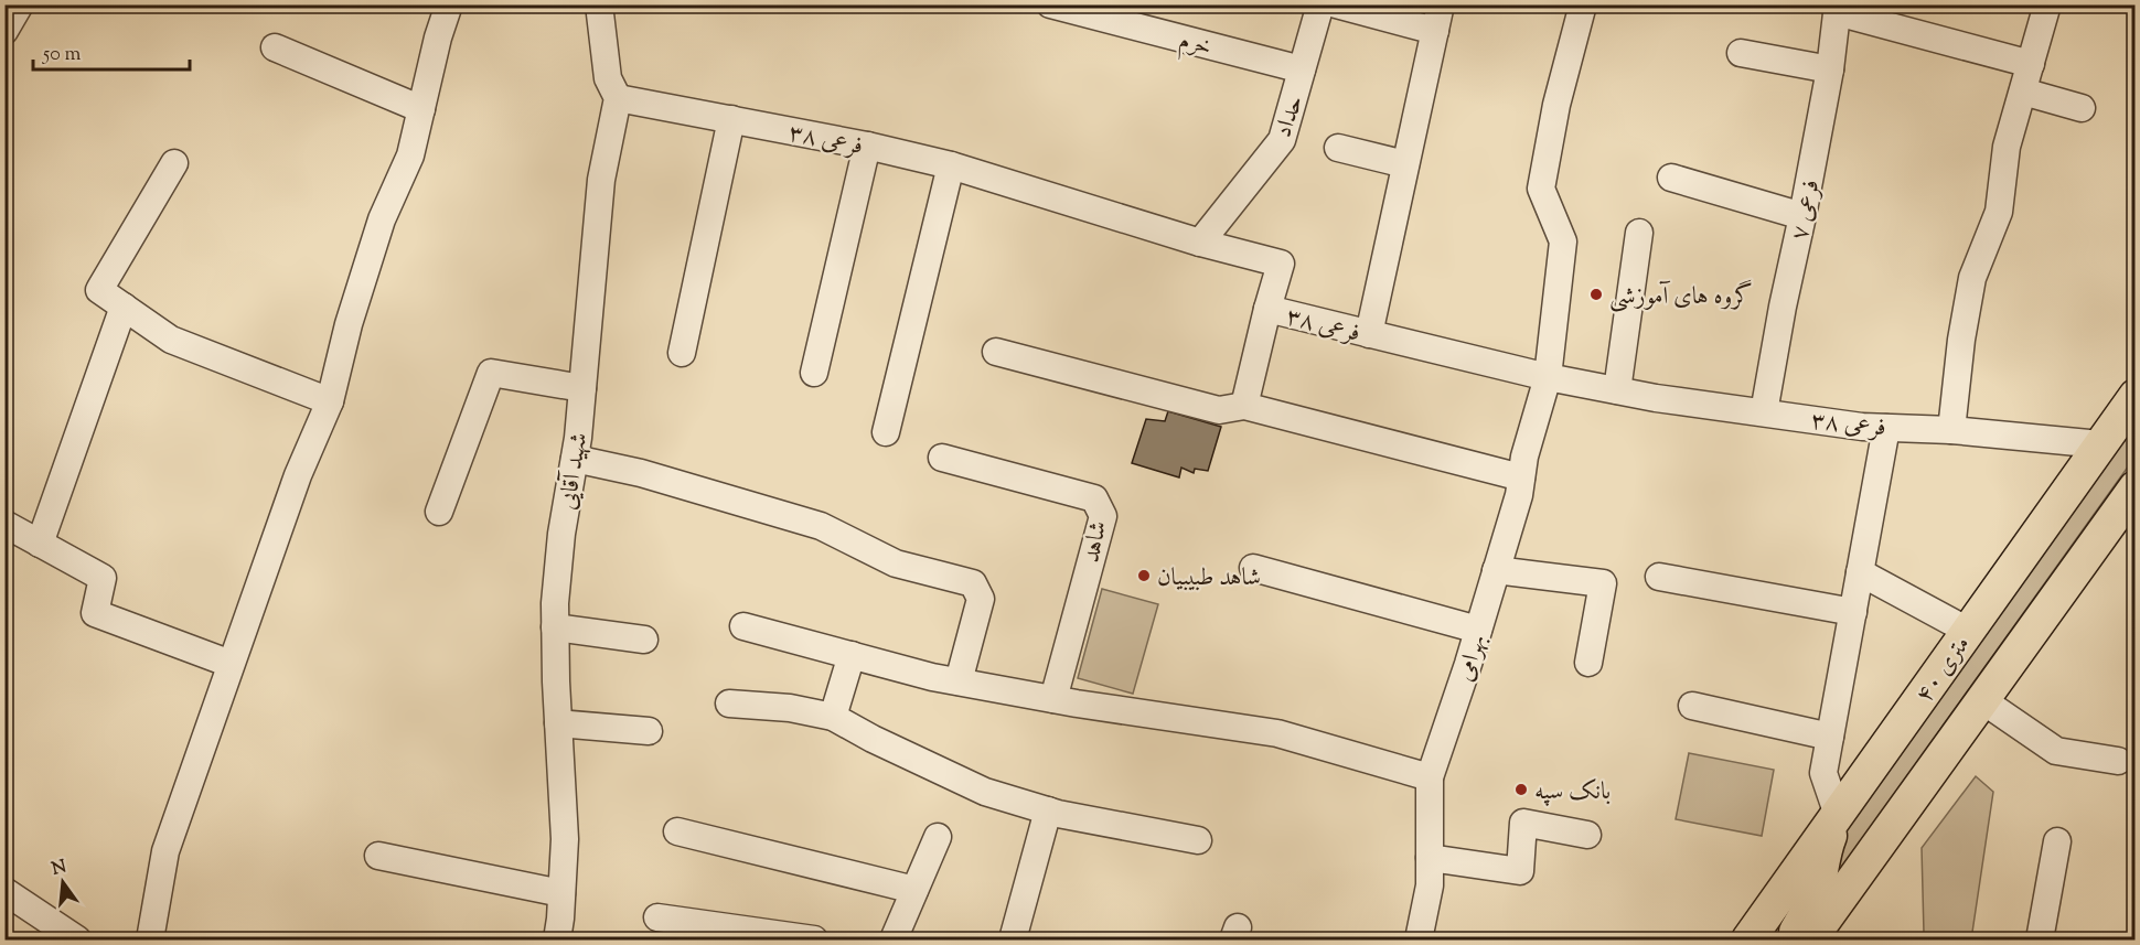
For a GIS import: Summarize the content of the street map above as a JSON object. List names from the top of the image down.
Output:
{
  "streets": {
    "main road": ["۴۰ متری"],
    "street": [
      "خرم",
      "حداد",
      "فرعی ۳۸",
      "فرعی ۷",
      "شهید آقایی",
      "شاهد",
      "بهرامی"
    ]
  },
  "crossings": [
    ["خرم", "حداد"],
    ["حداد", "فرعی ۳۸"],
    ["فرعی ۳۸", "فرعی ۷"],
    ["فرعی ۳۸", "شهید آقایی"],
    ["فرعی ۳۸", "بهرامی"],
    ["فرعی ۳۸", "۴۰ متری"]
  ],
  "places": ["گروه های آموزشی", "شاهد طبیبیان", "بانک سپه"],
  "scale_bar": "50 m",
  "north": "top"
}
